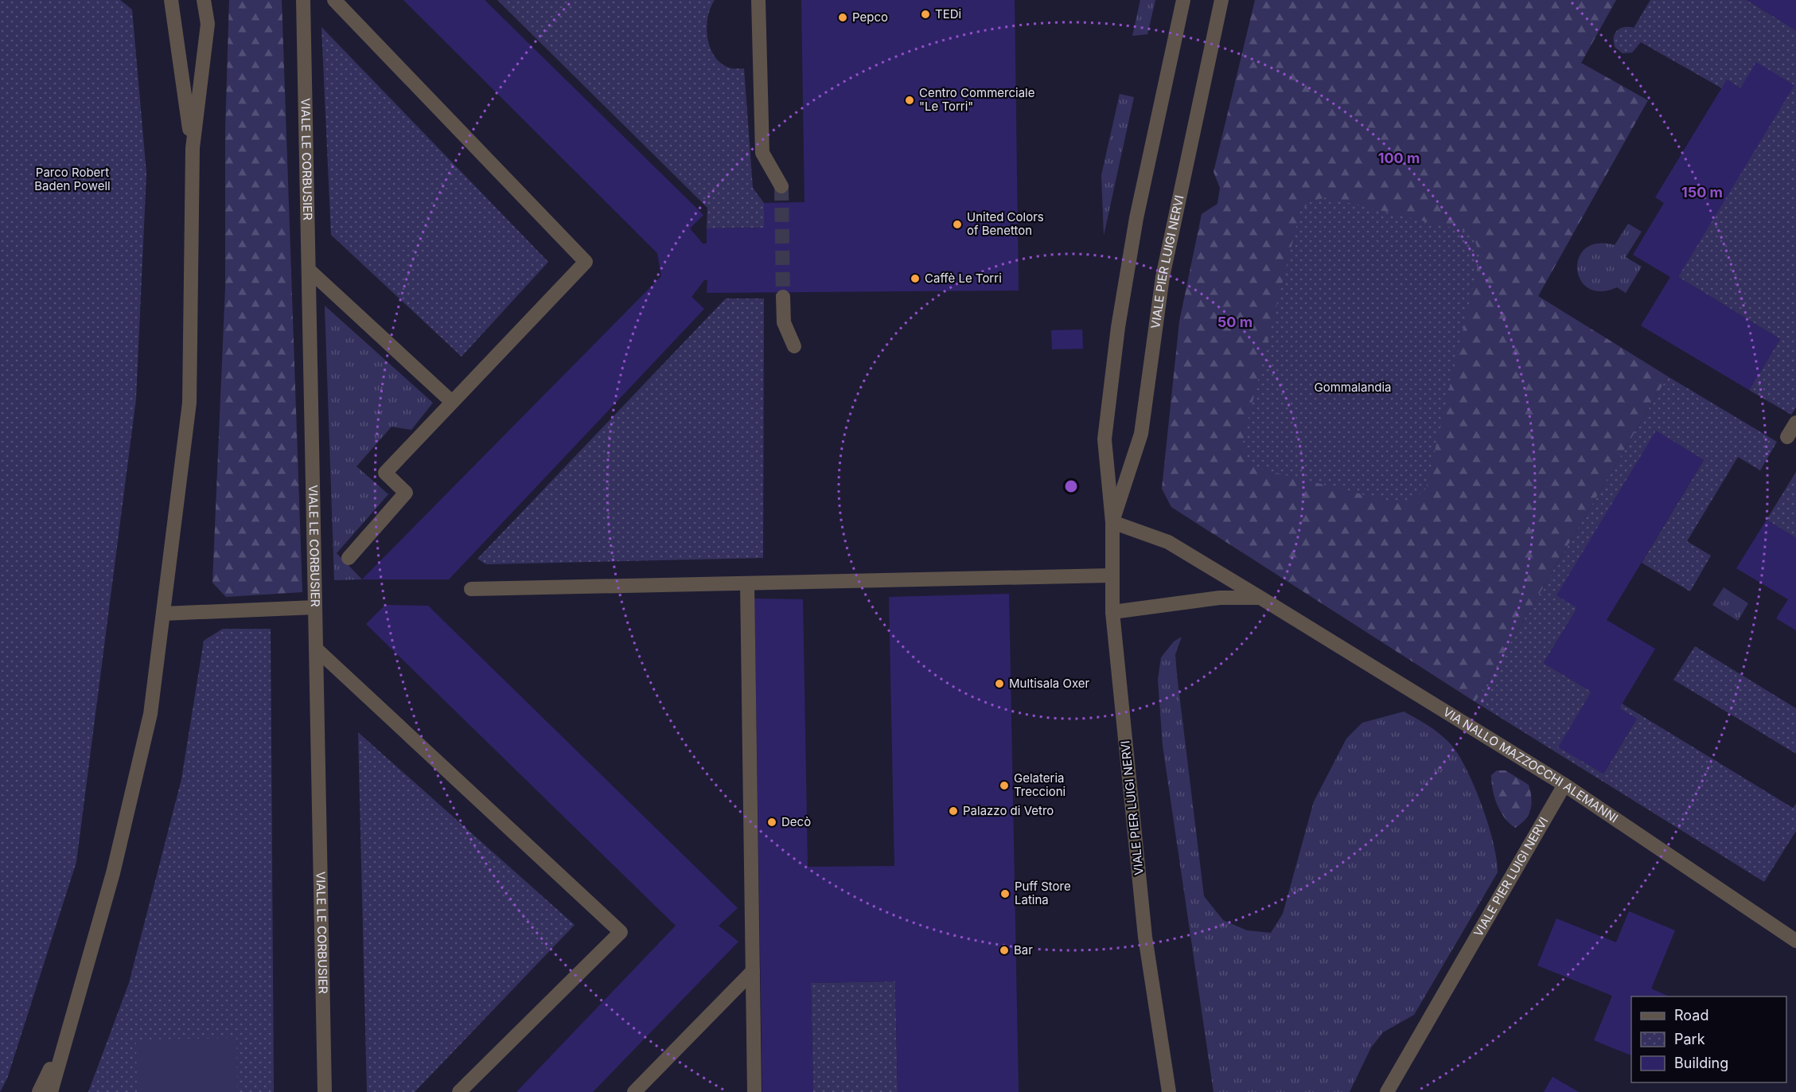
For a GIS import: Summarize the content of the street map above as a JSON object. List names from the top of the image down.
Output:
{
  "streets": {
    "street": ["VIALE LE CORBUSIER", "VIALE PIER LUIGI NERVI", "VIA NALLO MAZZOCCHI ALEMANNI"]
  },
  "crossings": [
    ["VIALE PIER LUIGI NERVI", "VIA NALLO MAZZOCCHI ALEMANNI"]
  ],
  "parks": ["Parco Robert Baden Powell", "Gommalandia"],
  "places": [
    "TEDi",
    "Pepco",
    "Centro Commerciale \"Le Torri\"",
    "United Colors of Benetton",
    "Caffè Le Torri",
    "Multisala Oxer",
    "Gelateria Treccioni",
    "Palazzo di Vetro",
    "Decò",
    "Puff Store Latina",
    "Bar"
  ],
  "legend": ["Road", "Park", "Building"],
  "rings": ["100 m", "150 m", "50 m"]
}
